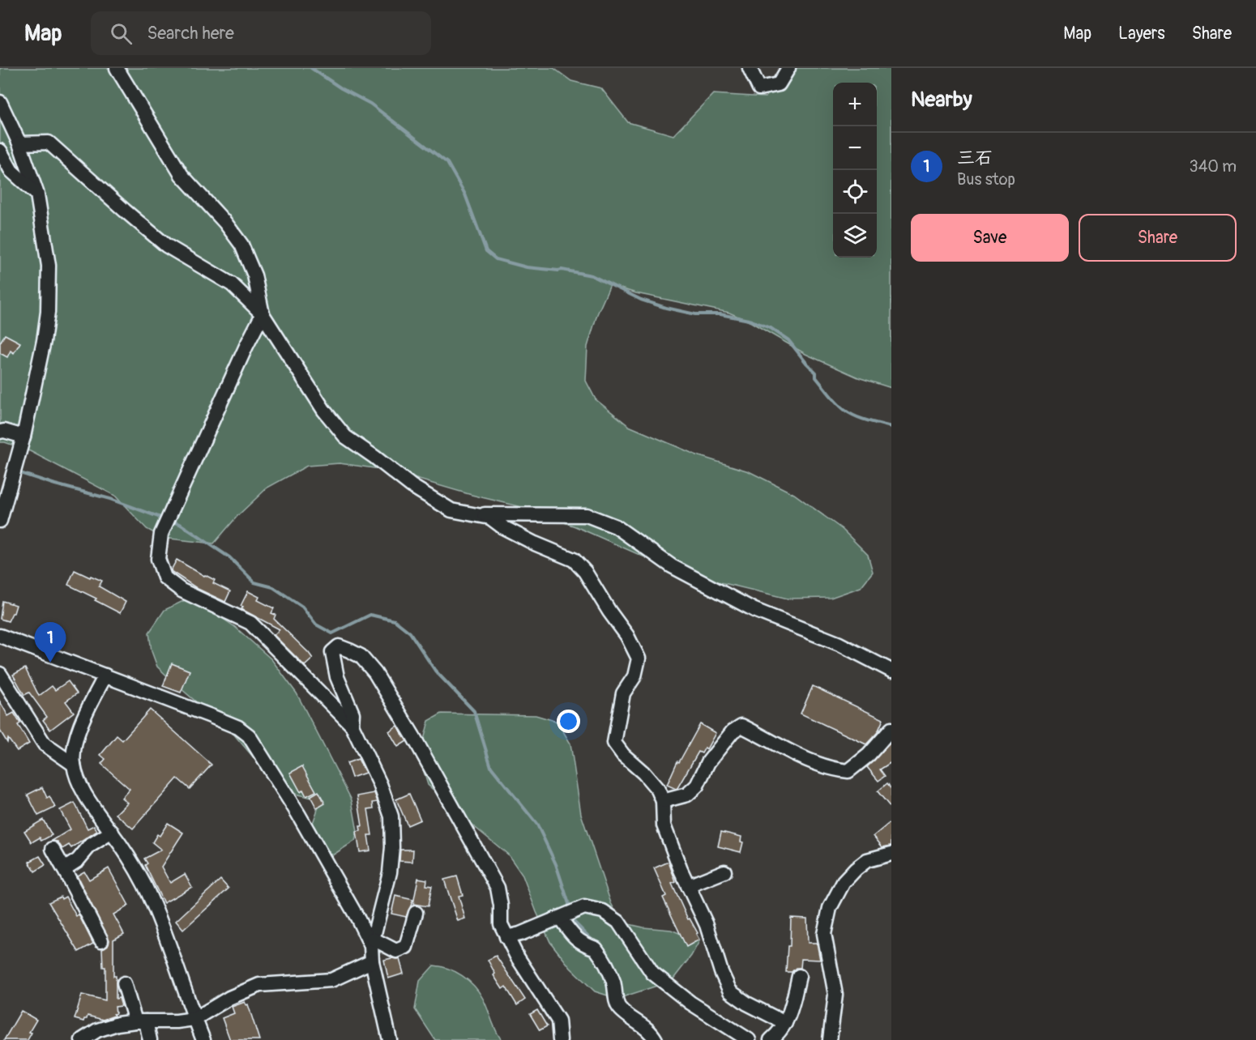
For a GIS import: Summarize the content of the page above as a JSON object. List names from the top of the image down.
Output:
{
  "page": {
    "header": "Map",
    "search": "Search here",
    "nav": ["Map", "Layers", "Share"],
    "heading": "Nearby",
    "map_buttons": ["+", "−"],
    "list": [
      {
        "mark": "1",
        "name": "三石",
        "note": "Bus stop",
        "value": "340 m"
      }
    ],
    "buttons": ["Save", "Share"],
    "pins": "1"
  }
}
